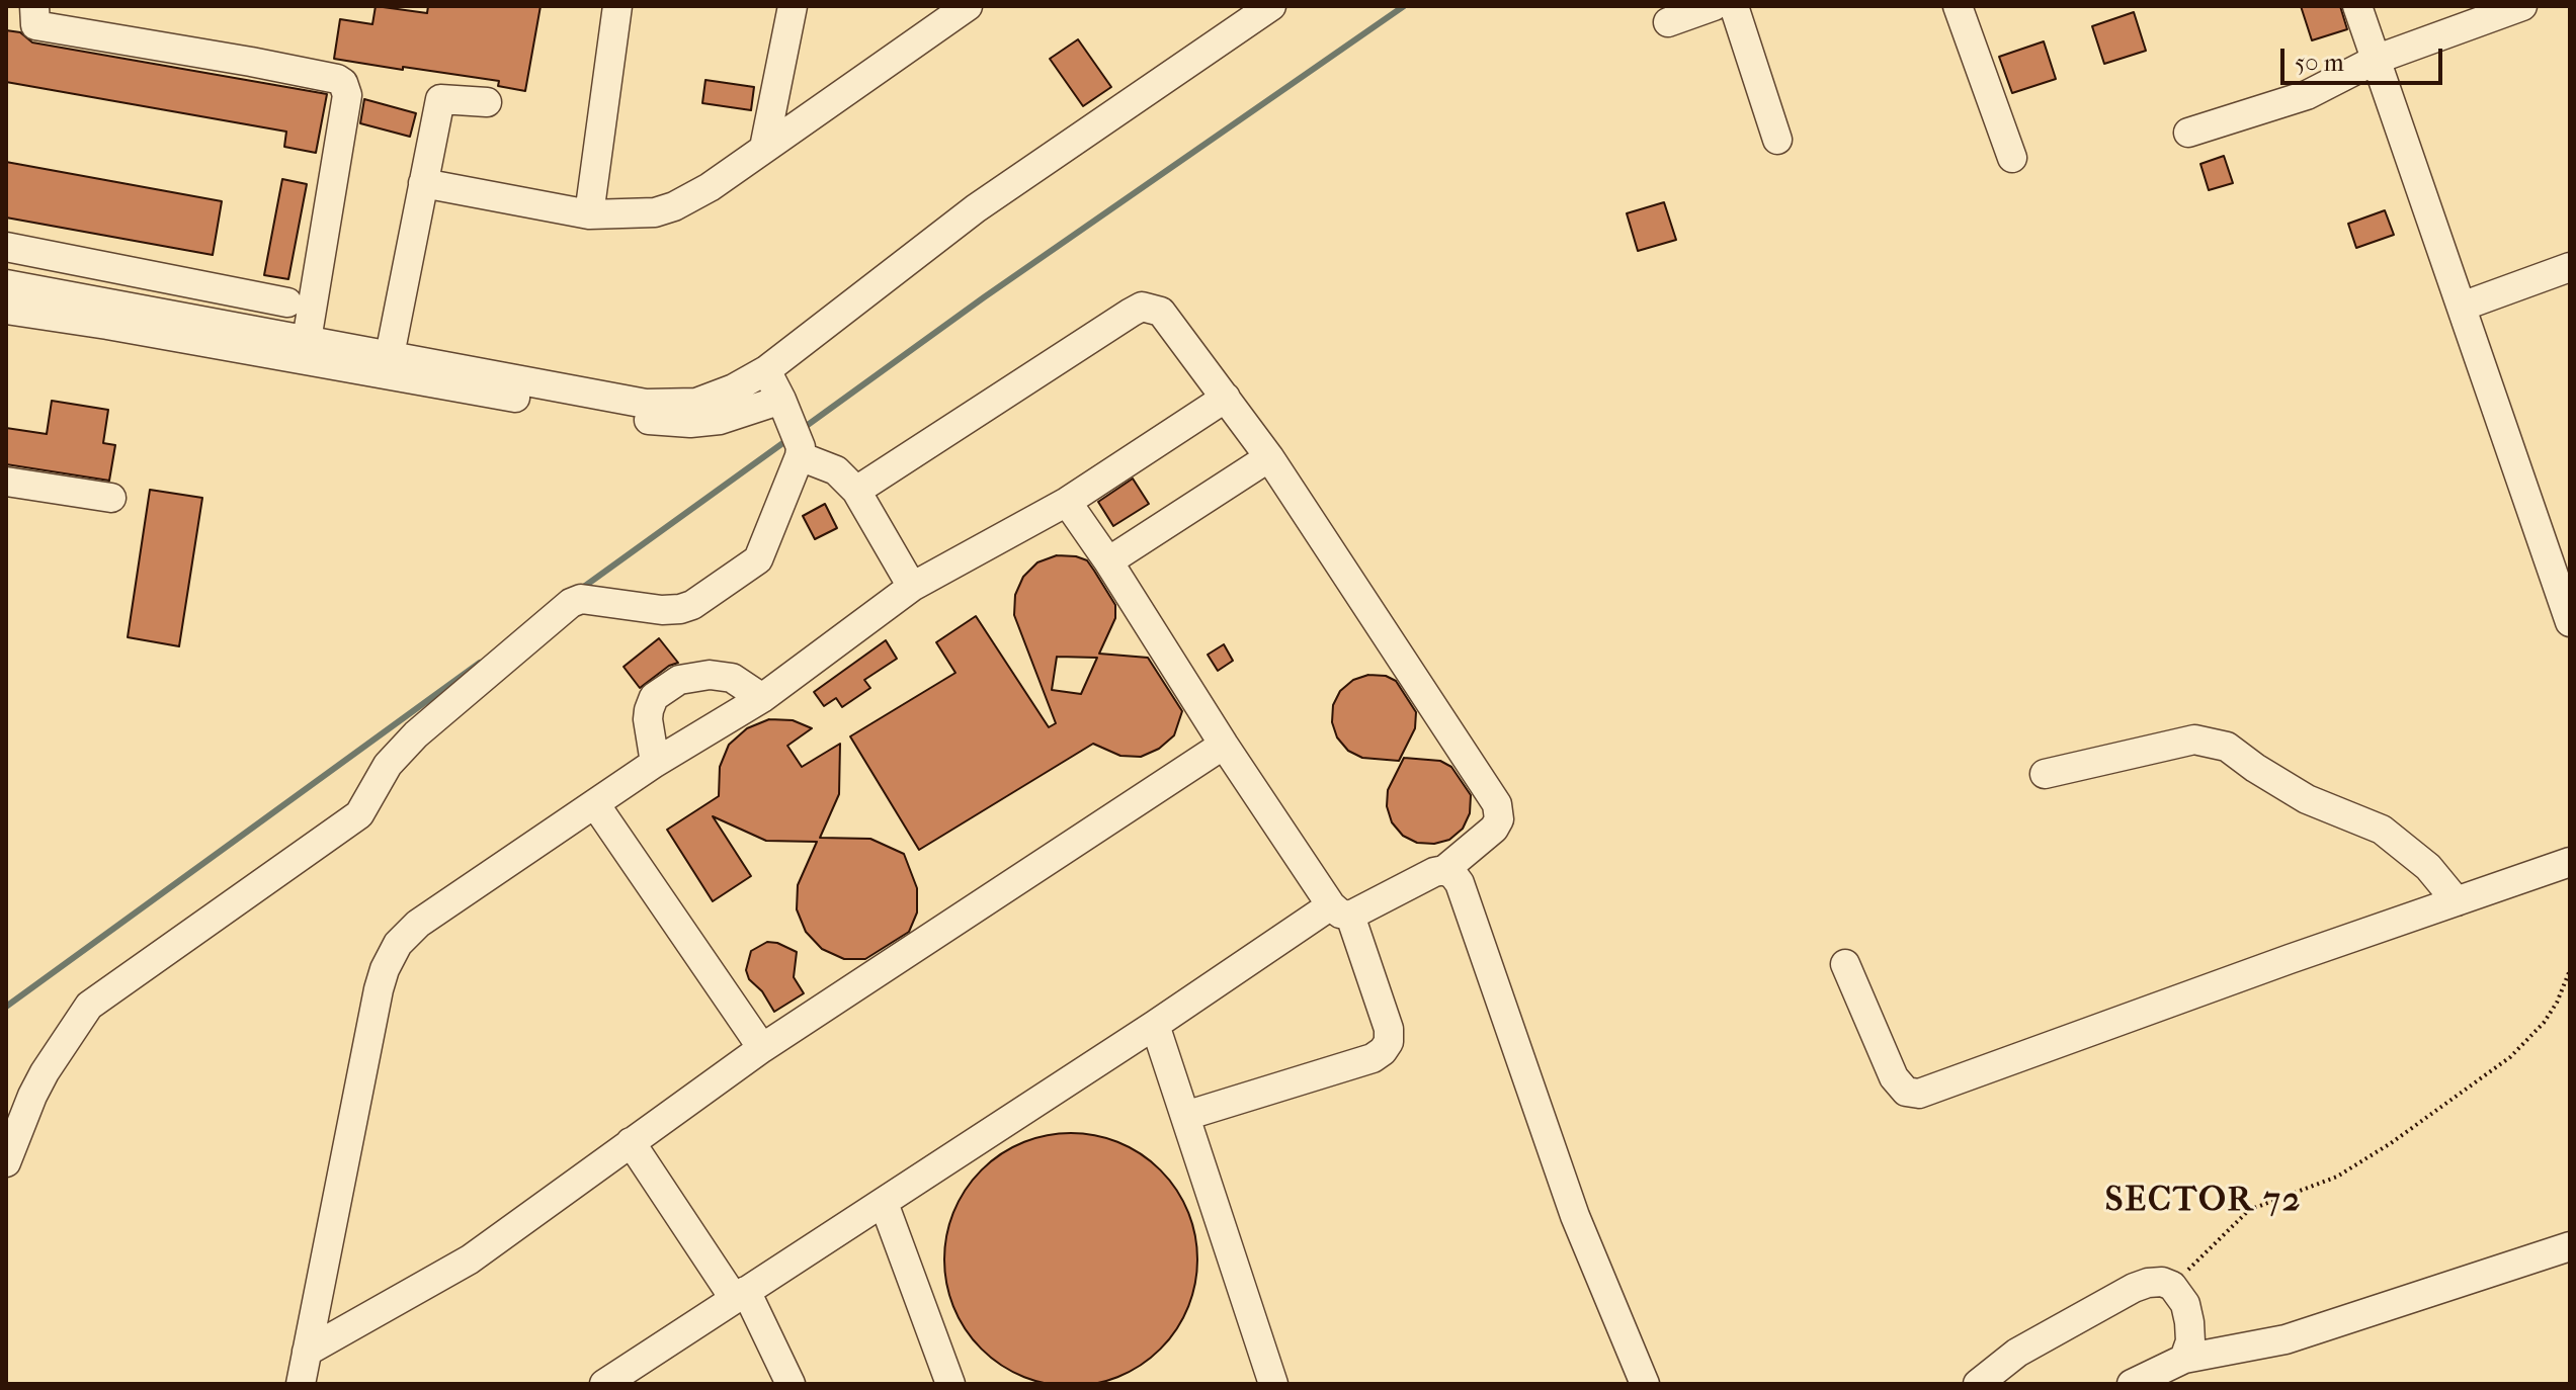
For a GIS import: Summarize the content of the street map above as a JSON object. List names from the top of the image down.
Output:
{
  "districts": ["SECTOR 72"],
  "scale_bar": "50 m"
}
